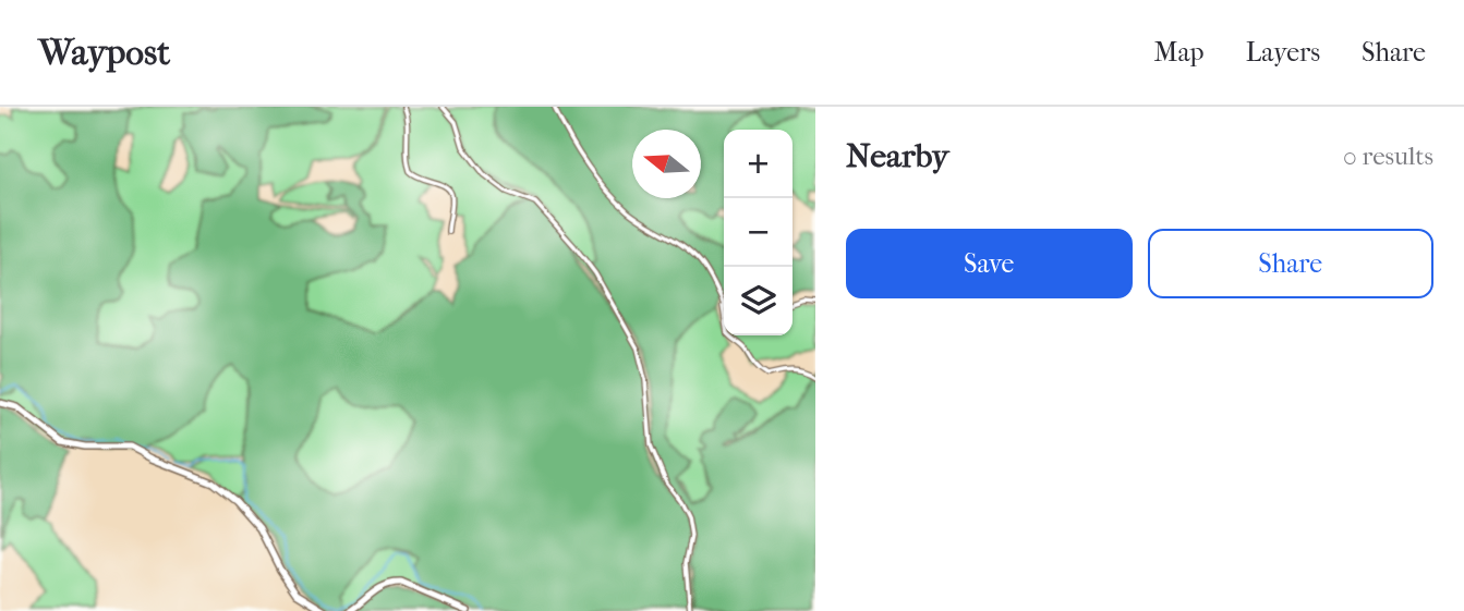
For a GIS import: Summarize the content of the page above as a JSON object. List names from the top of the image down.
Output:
{
  "north": "left",
  "page": {
    "header": "Waypost",
    "nav": ["Map", "Layers", "Share"],
    "heading": ["Nearby", "0 results"],
    "map_buttons": ["+", "−"],
    "buttons": ["Save", "Share"]
  }
}
